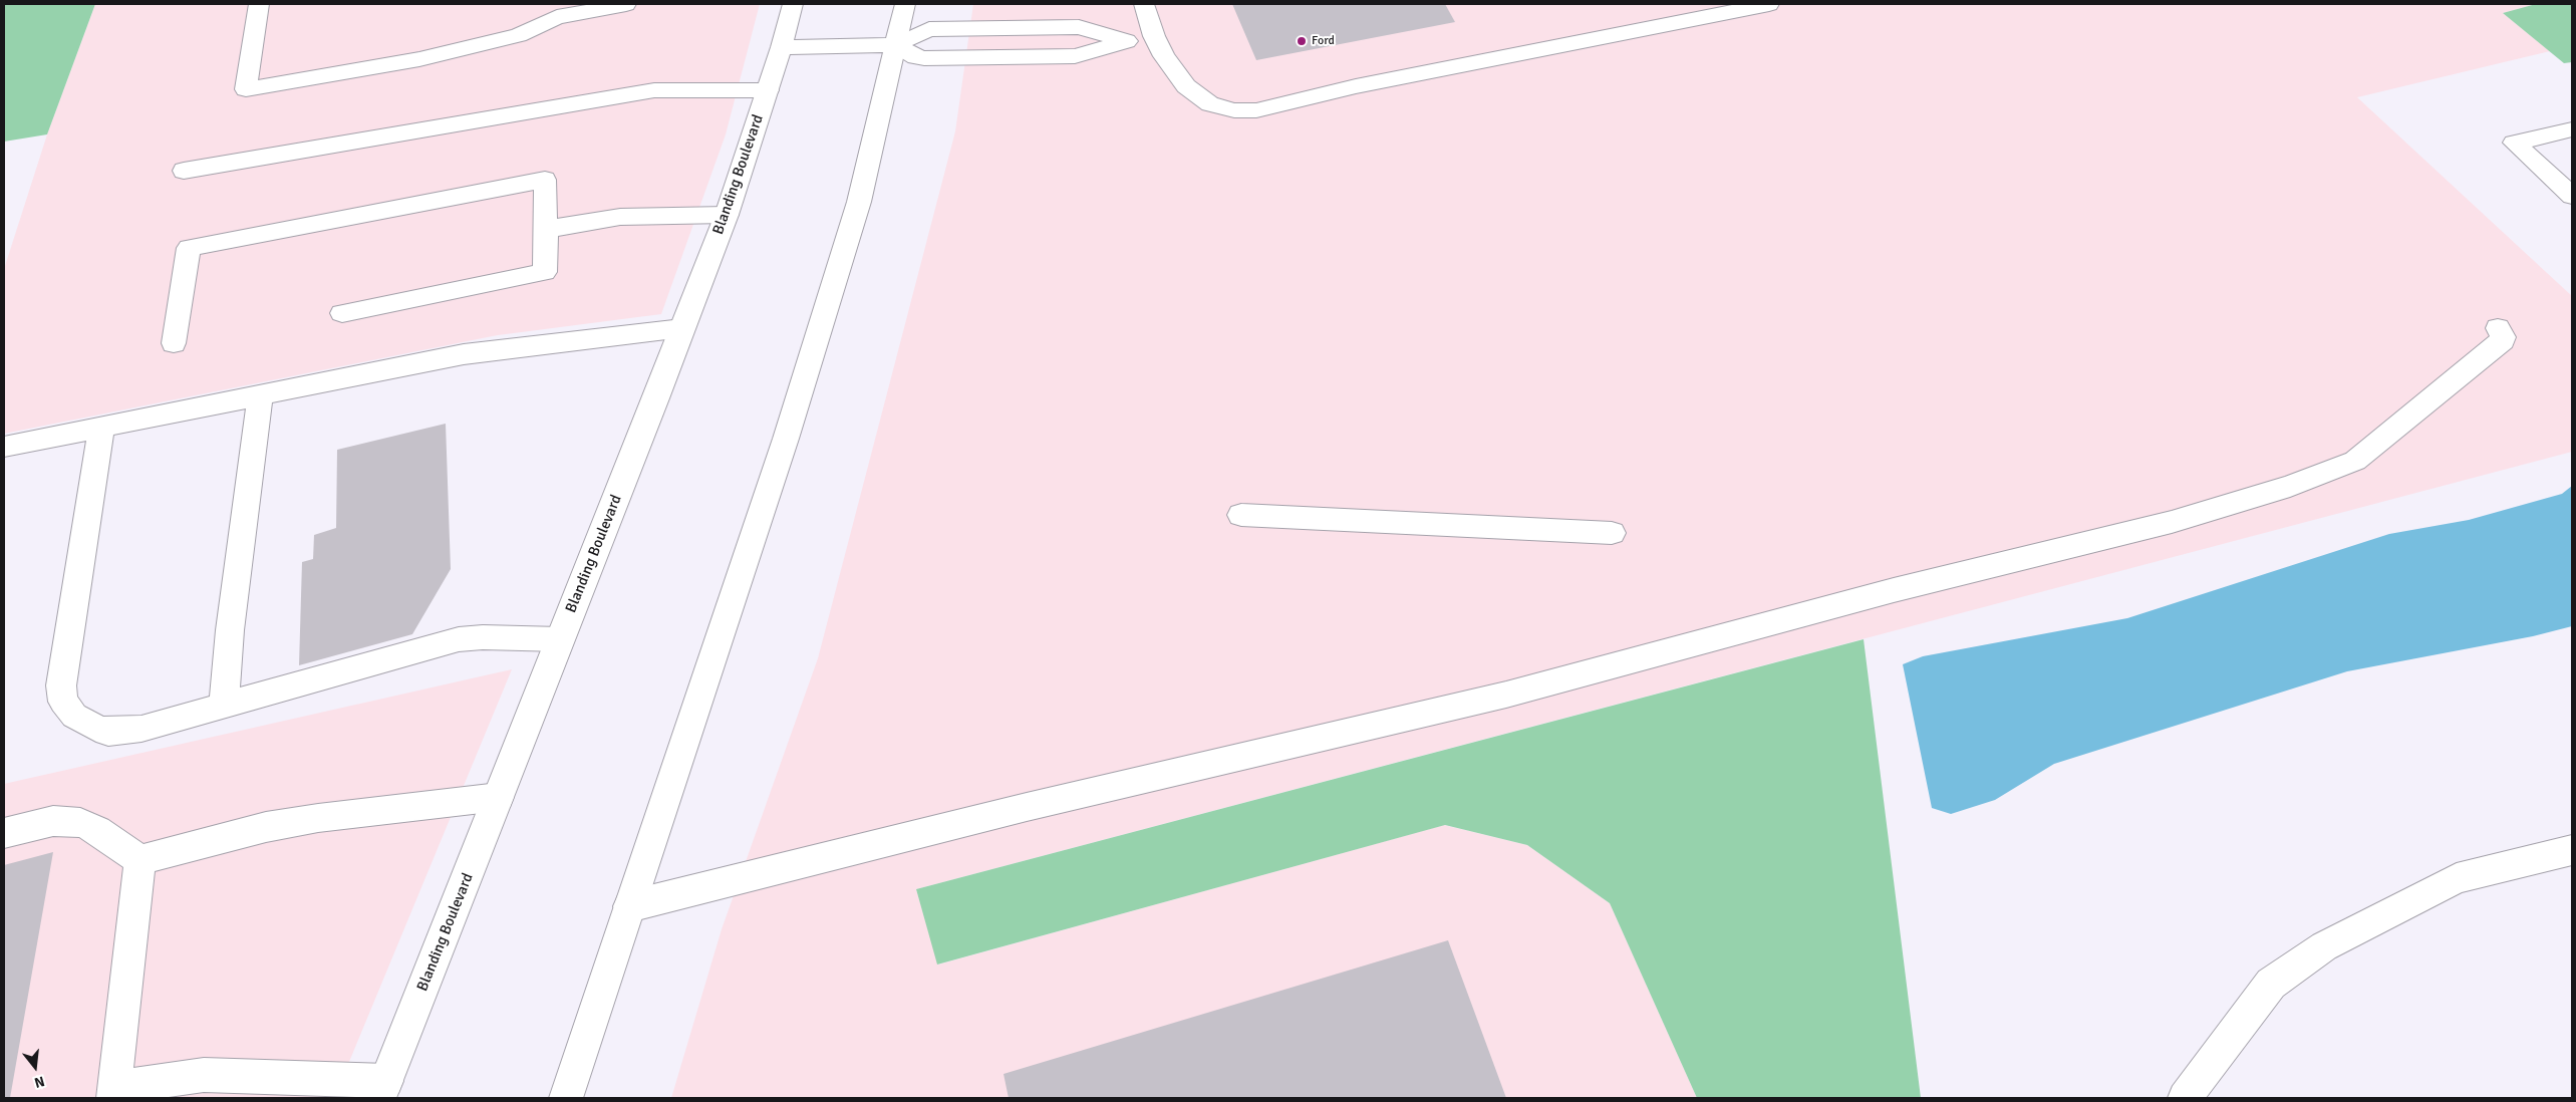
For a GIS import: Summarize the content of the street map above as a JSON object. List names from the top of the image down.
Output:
{
  "streets": {
    "main road": ["Blanding Boulevard"]
  },
  "places": ["Ford"],
  "north": "bottom"
}
